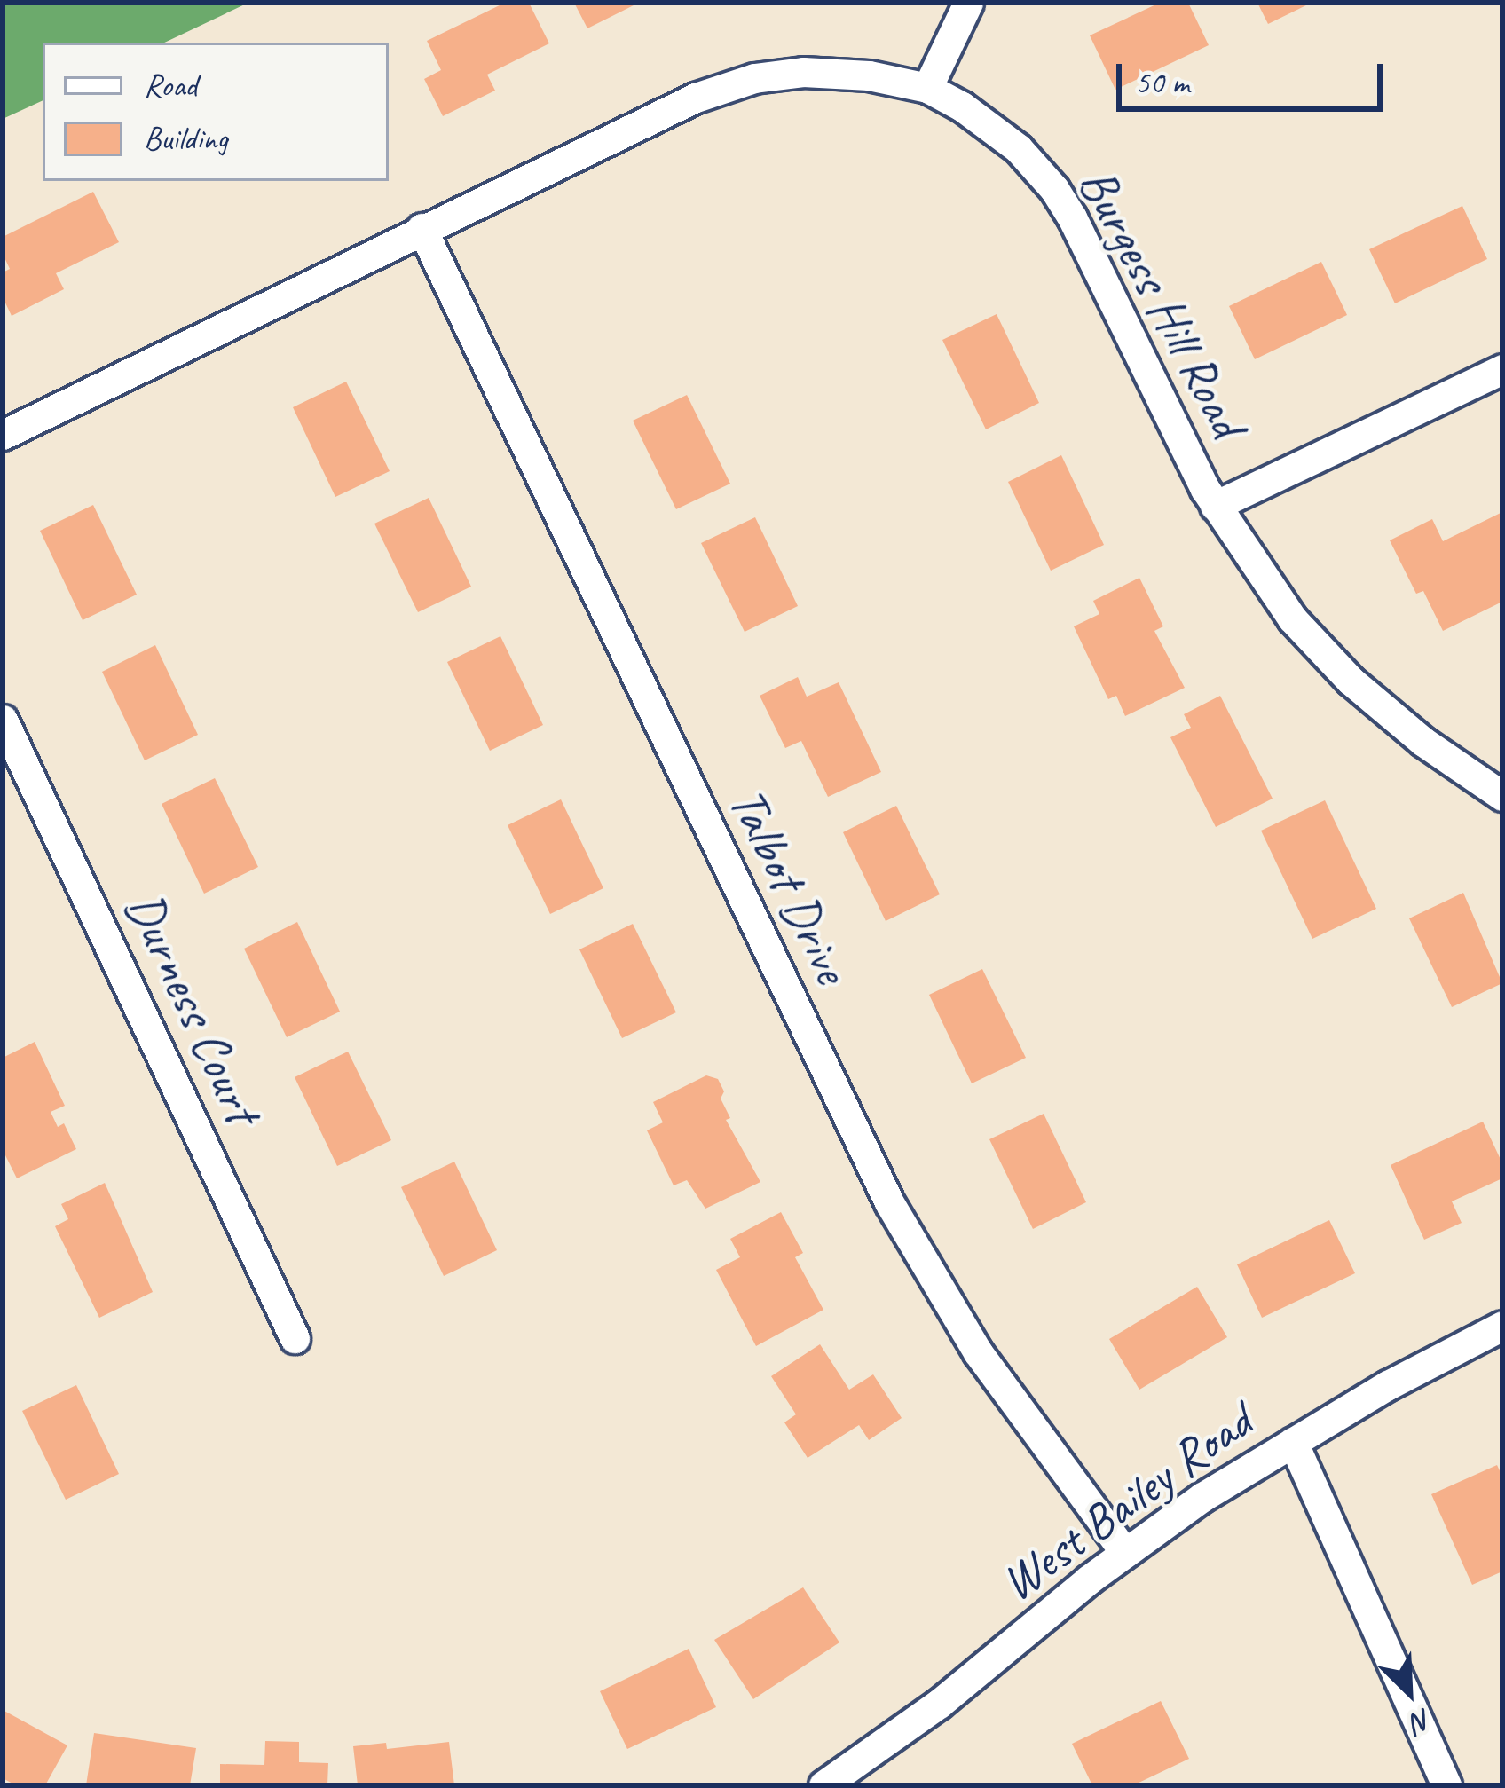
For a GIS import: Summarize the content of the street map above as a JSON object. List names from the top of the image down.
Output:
{
  "streets": {
    "street": [
      "Burgess Hill Road",
      "Talbot Drive",
      "Durness Court",
      "West Bailey Road"
    ]
  },
  "crossings": [
    ["Burgess Hill Road", "Talbot Drive"],
    ["Talbot Drive", "West Bailey Road"]
  ],
  "legend": ["Road", "Building"],
  "scale_bar": "50 m",
  "north": "bottom right"
}
